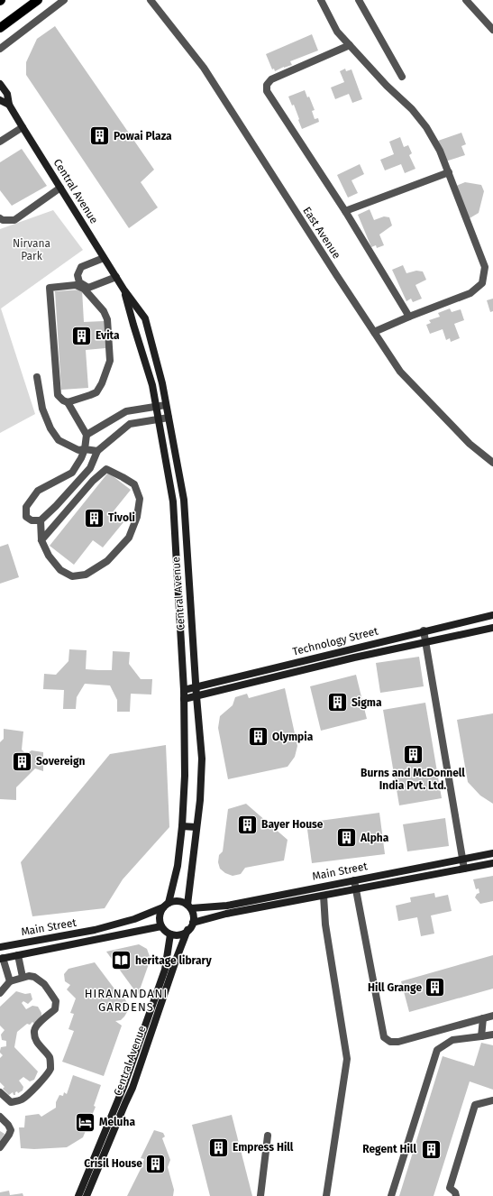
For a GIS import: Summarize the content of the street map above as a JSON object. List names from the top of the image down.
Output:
{
  "streets": {
    "main road": ["Central Avenue", "Technology Street", "Main Street"],
    "street": ["East Avenue"]
  },
  "crossings": [
    ["Central Avenue", "Technology Street"],
    ["Central Avenue", "Main Street"]
  ],
  "districts": ["HIRANANDANI GARDENS"],
  "parks": ["Nirvana Park"],
  "places": {
    "building": [
      "Powai Plaza",
      "Evita",
      "Tivoli",
      "Sigma",
      "Olympia",
      "Burns and McDonnell India Pvt. Ltd.",
      "Sovereign",
      "Bayer House",
      "Alpha",
      "Hill Grange",
      "Empress Hill",
      "Regent Hill",
      "Crisil House"
    ],
    "library": ["heritage library"],
    "hotel": ["Meluha"]
  }
}
